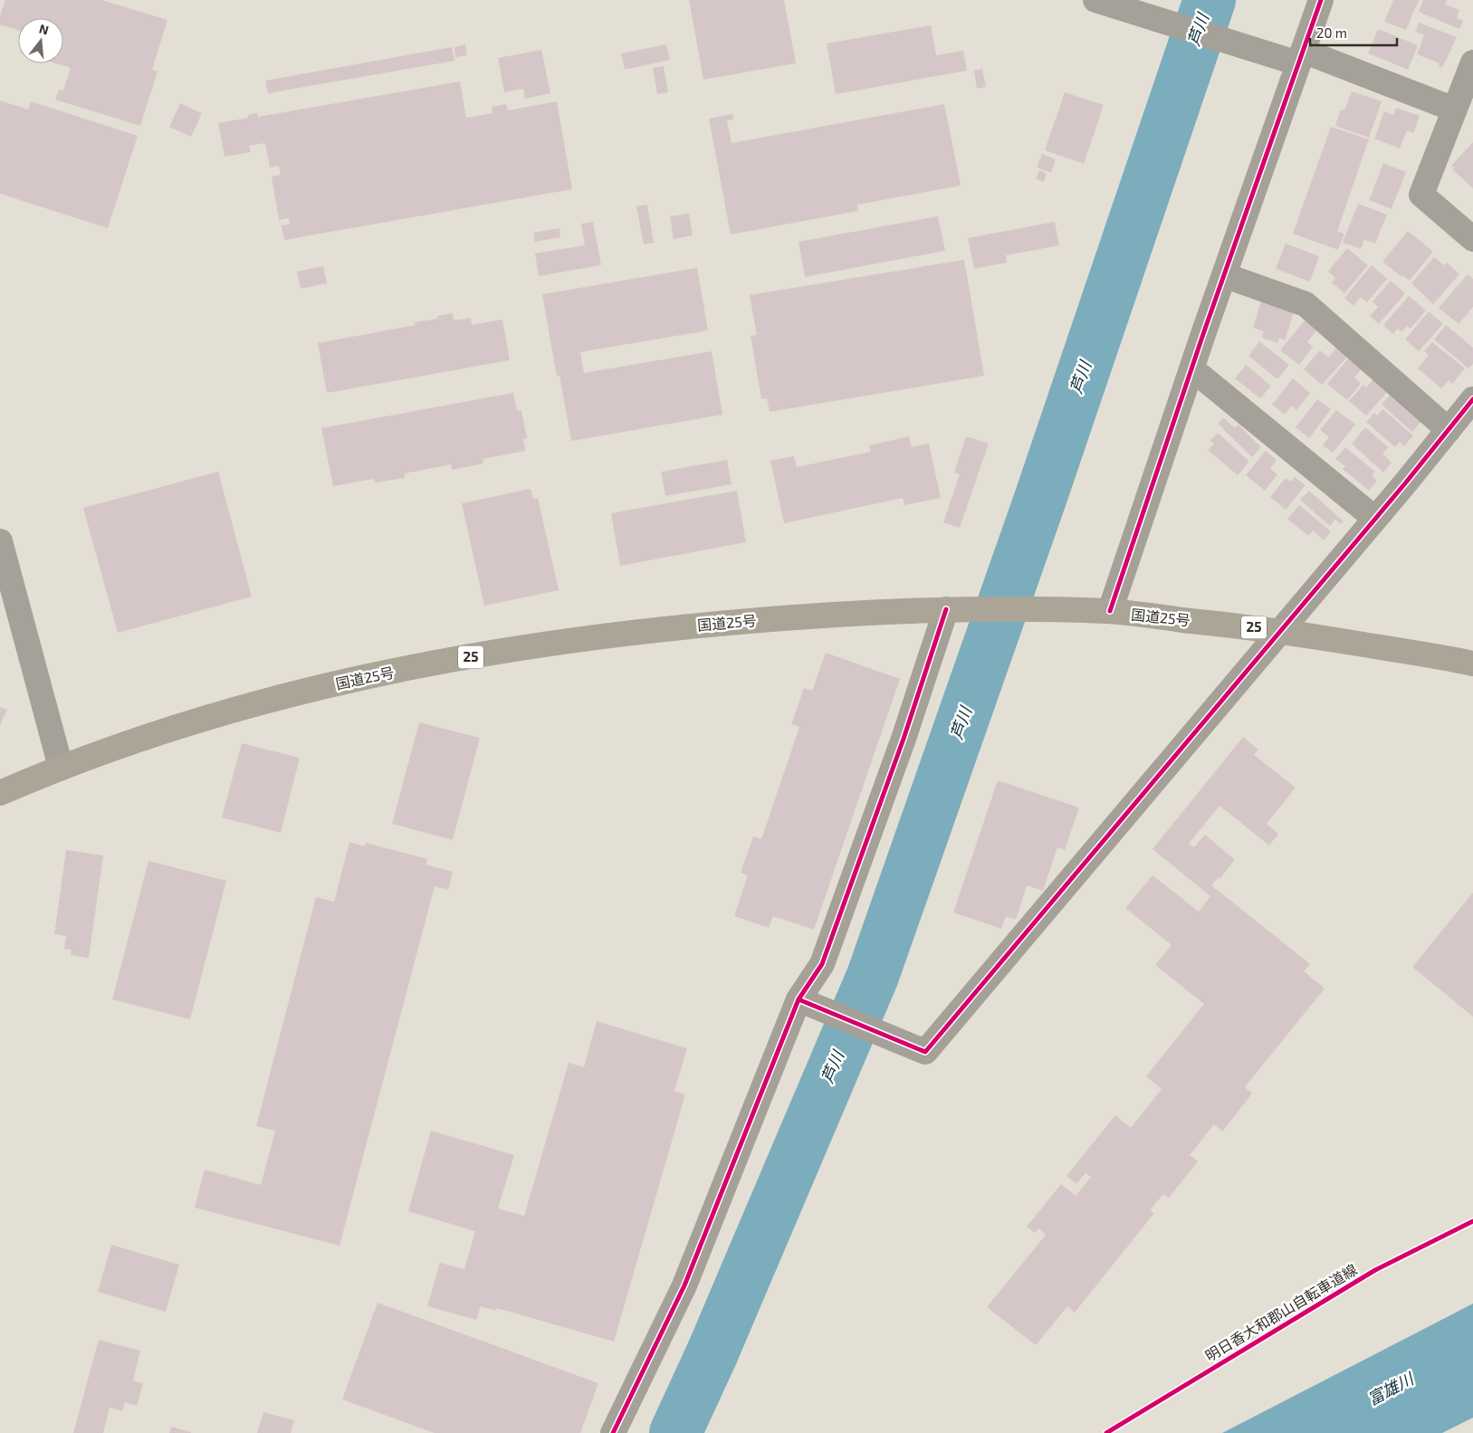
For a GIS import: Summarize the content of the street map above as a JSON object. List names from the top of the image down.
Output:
{
  "streets": {
    "highway": ["国道25号", "25"],
    "cycle path": ["明日香大和郡山自転車道線"]
  },
  "water": ["芦川", "富雄川"],
  "scale_bar": "20 m",
  "north": "top"
}
